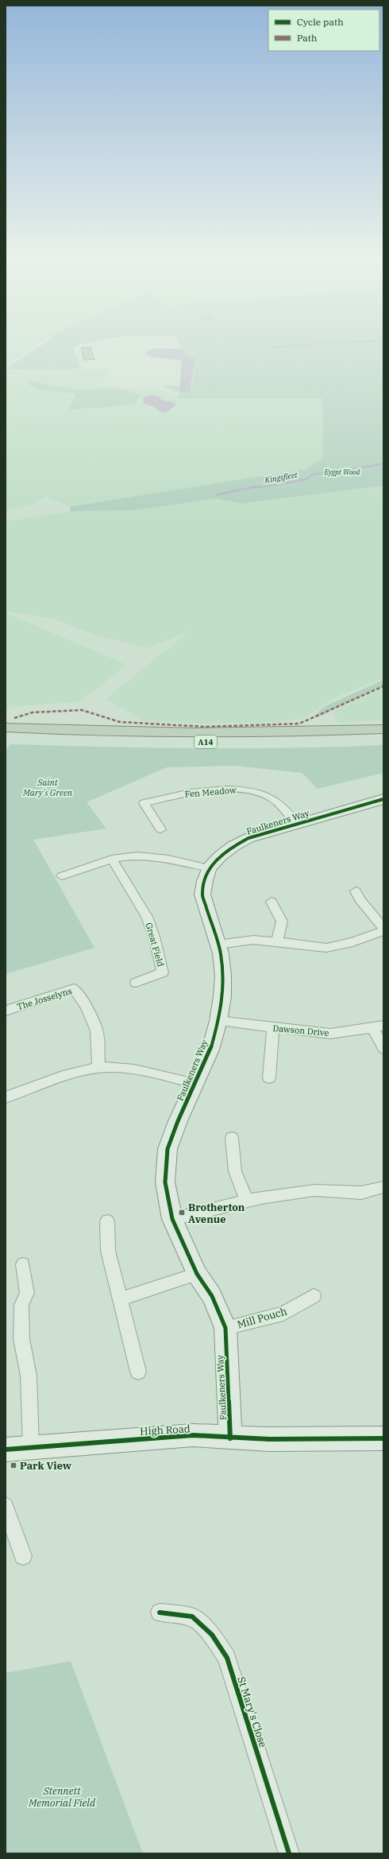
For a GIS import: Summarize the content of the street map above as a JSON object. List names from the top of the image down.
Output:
{
  "streets": {
    "highway": ["A14"],
    "street": [
      "Fen Meadow",
      "Faulkeners Way",
      "Great Field",
      "The Josselyns",
      "Dawson Drive",
      "Mill Pouch",
      "High Road",
      "St Mary's Close"
    ]
  },
  "crossings": [
    ["Fen Meadow", "Faulkeners Way"],
    ["Faulkeners Way", "Dawson Drive"],
    ["Faulkeners Way", "Mill Pouch"],
    ["Faulkeners Way", "High Road"]
  ],
  "water": ["Kingsfleet"],
  "parks": ["Eygpt Wood", "Saint Mary's Green", "Stennett Memorial Field"],
  "places": {
    "transit": ["Brotherton Avenue", "Park View"]
  },
  "legend": ["Cycle path", "Path"]
}
